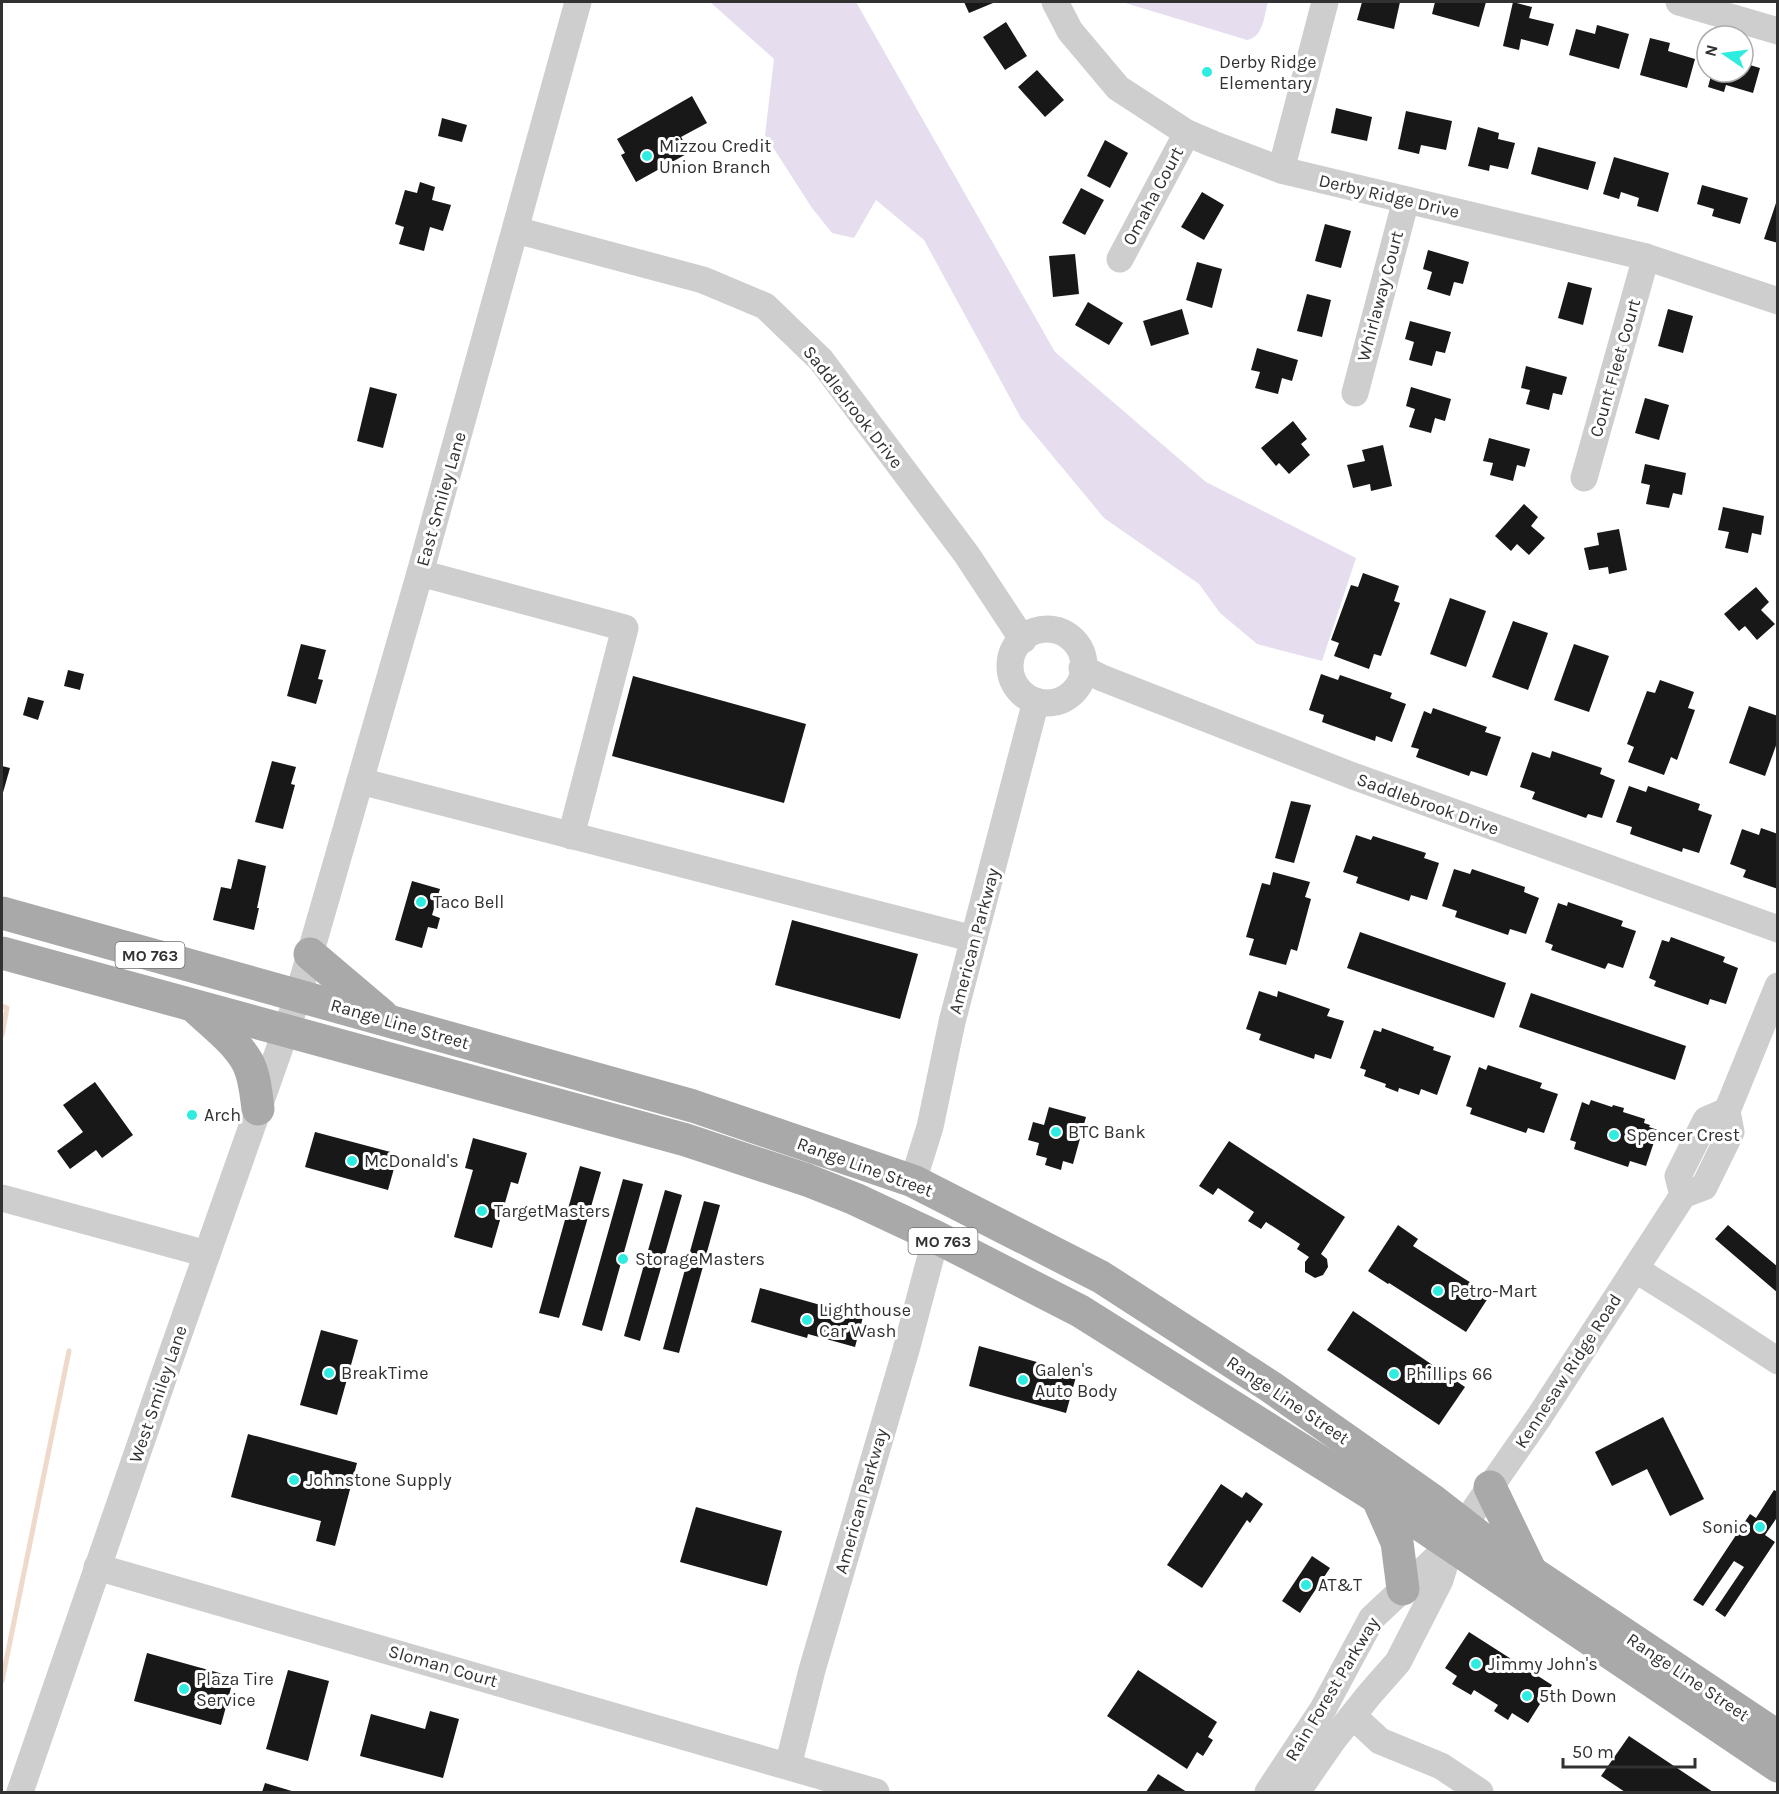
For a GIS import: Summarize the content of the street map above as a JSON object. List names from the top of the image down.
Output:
{
  "streets": {
    "main road": ["MO 763", "Range Line Street"],
    "street": [
      "Omaha Court",
      "Derby Ridge Drive",
      "Whirlaway Court",
      "Count Fleet Court",
      "Saddlebrook Drive",
      "East Smiley Lane",
      "American Parkway",
      "Kennesaw Ridge Road",
      "West Smiley Lane",
      "Sloman Court",
      "Rain Forest Parkway"
    ]
  },
  "crossings": [
    ["Omaha Court", "Derby Ridge Drive"],
    ["Derby Ridge Drive", "Whirlaway Court"],
    ["Derby Ridge Drive", "Count Fleet Court"],
    ["Saddlebrook Drive", "East Smiley Lane"],
    ["Saddlebrook Drive", "American Parkway"],
    ["East Smiley Lane", "Range Line Street"],
    ["East Smiley Lane", "West Smiley Lane"],
    ["American Parkway", "Range Line Street"],
    ["American Parkway", "Sloman Court"],
    ["Range Line Street", "Kennesaw Ridge Road"],
    ["Range Line Street", "West Smiley Lane"],
    ["Range Line Street", "Rain Forest Parkway"],
    ["Kennesaw Ridge Road", "Rain Forest Parkway"],
    ["West Smiley Lane", "Sloman Court"]
  ],
  "places": [
    "Derby Ridge Elementary",
    "Mizzou Credit Union Branch",
    "Taco Bell",
    "Arch",
    "BTC Bank",
    "Spencer Crest",
    "McDonald's",
    "TargetMasters",
    "StorageMasters",
    "Petro-Mart",
    "Lighthouse Car Wash",
    "BreakTime",
    "Phillips 66",
    "Galen's Auto Body",
    "Johnstone Supply",
    "Sonic",
    "AT&T",
    "Jimmy John's",
    "Plaza Tire Service",
    "5th Down"
  ],
  "scale_bar": "50 m",
  "north": "left"
}
